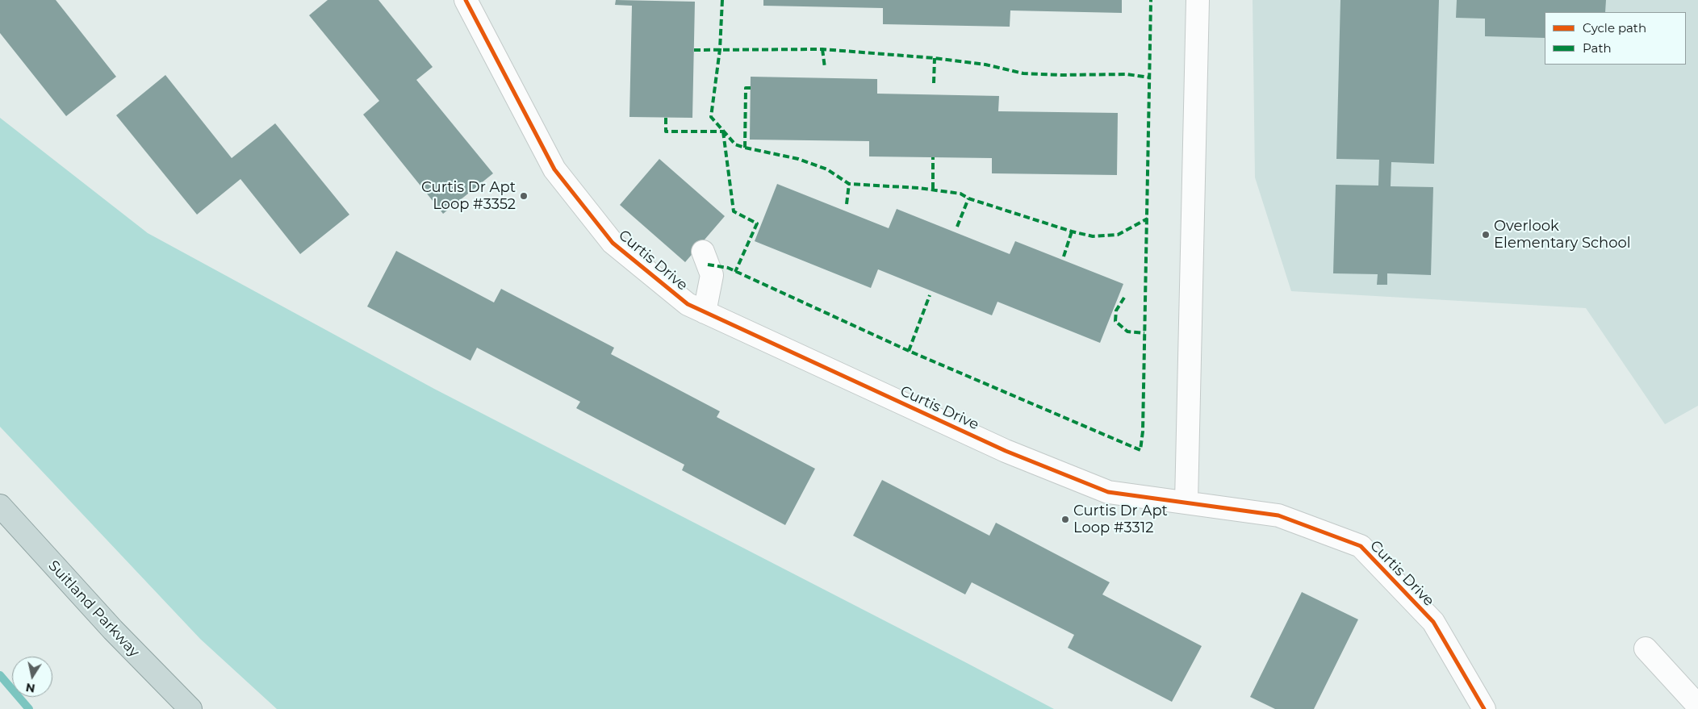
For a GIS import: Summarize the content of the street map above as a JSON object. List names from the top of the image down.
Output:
{
  "streets": {
    "highway": ["Suitland Parkway"],
    "street": ["Curtis Drive"]
  },
  "places": ["Curtis Dr Apt Loop #3352", "Overlook Elementary School", "Curtis Dr Apt Loop #3312"],
  "legend": ["Cycle path", "Path"],
  "north": "bottom"
}
